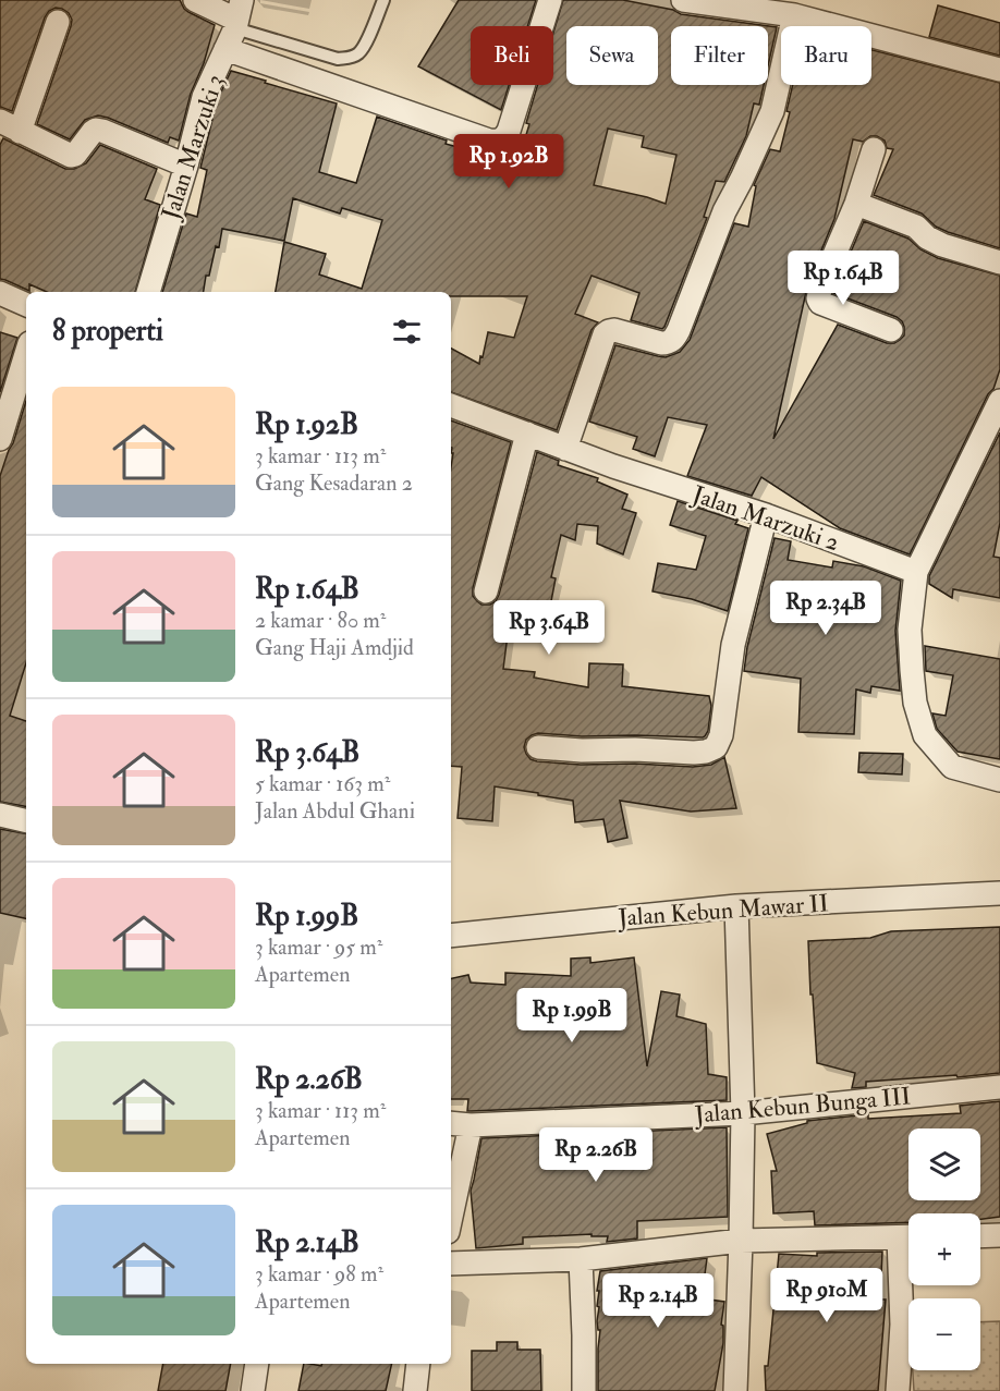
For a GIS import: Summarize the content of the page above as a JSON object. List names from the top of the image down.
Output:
{
  "streets": {
    "street": [
      "Jalan Marzuki 3",
      "Jalan Marzuki 2",
      "Jalan Kebun Mawar II",
      "Jalan Kebun Bunga III"
    ]
  },
  "page": {
    "chip": [
      "Beli",
      "Sewa",
      "Filter",
      "Baru"
    ],
    "price": [
      "Rp 1.92B",
      "Rp 1.64B",
      "Rp 2.34B",
      "Rp 3.64B",
      "Rp 1.99B",
      "Rp 2.26B",
      "Rp 910M",
      "Rp 2.14B"
    ],
    "heading": "8 properti",
    "list": [
      {
        "name": "Rp 1.92B",
        "note": "3 kamar · 113 m² · Gang Kesadaran 2"
      },
      {
        "name": "Rp 1.64B",
        "note": "2 kamar · 80 m² · Gang Haji Amdjid"
      },
      {
        "name": "Rp 3.64B",
        "note": "5 kamar · 163 m² · Jalan Abdul Ghani"
      },
      {
        "name": "Rp 1.99B",
        "note": "3 kamar · 95 m² · Apartemen"
      },
      {
        "name": "Rp 2.26B",
        "note": "3 kamar · 113 m² · Apartemen"
      },
      {
        "name": "Rp 2.14B",
        "note": "3 kamar · 98 m² · Apartemen"
      }
    ],
    "map_buttons": ["+", "−"]
  }
}
